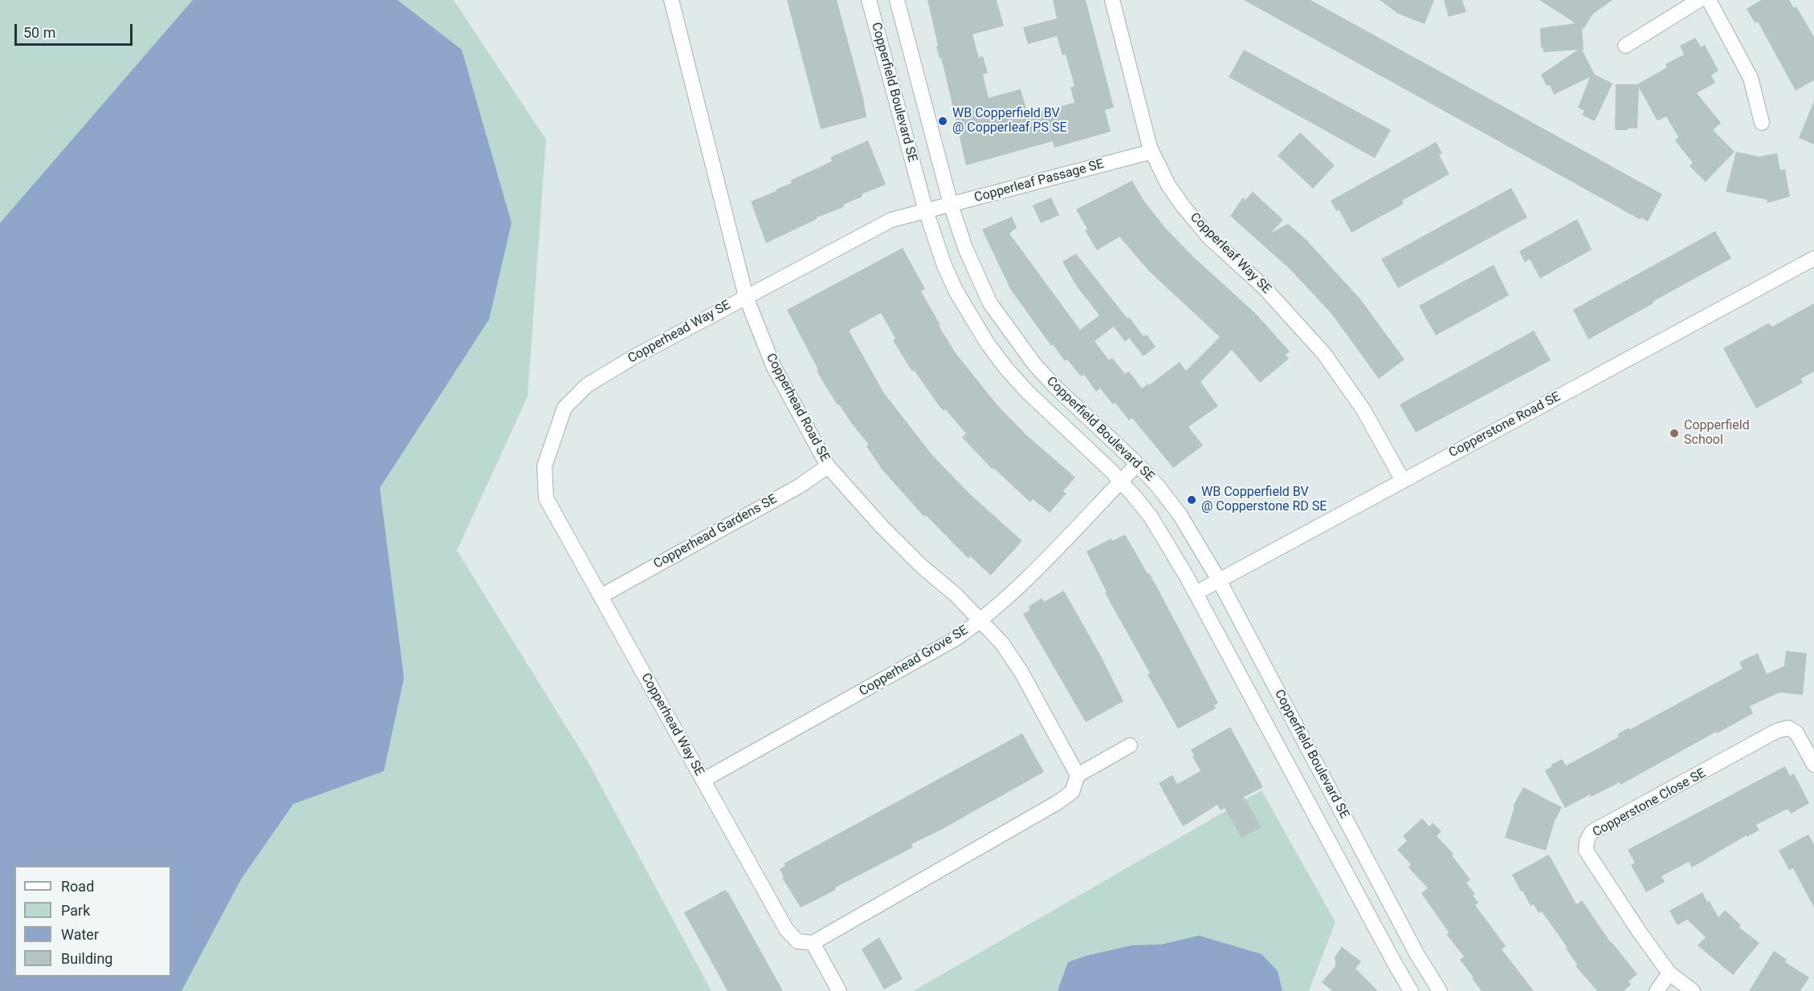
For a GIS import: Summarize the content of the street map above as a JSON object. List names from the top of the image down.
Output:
{
  "streets": {
    "street": [
      "Copperfield Boulevard SE",
      "Copperleaf Passage SE",
      "Copperleaf Way SE",
      "Copperhead Way SE",
      "Copperhead Road SE",
      "Copperstone Road SE",
      "Copperhead Gardens SE",
      "Copperhead Grove SE",
      "Copperstone Close SE"
    ]
  },
  "crossings": [
    ["Copperfield Boulevard SE", "Copperleaf Passage SE"],
    ["Copperfield Boulevard SE", "Copperhead Way SE"],
    ["Copperfield Boulevard SE", "Copperstone Road SE"],
    ["Copperfield Boulevard SE", "Copperhead Grove SE"],
    ["Copperleaf Passage SE", "Copperleaf Way SE"],
    ["Copperleaf Passage SE", "Copperhead Way SE"],
    ["Copperleaf Way SE", "Copperstone Road SE"],
    ["Copperhead Way SE", "Copperhead Road SE"],
    ["Copperhead Way SE", "Copperhead Gardens SE"],
    ["Copperhead Way SE", "Copperhead Grove SE"],
    ["Copperhead Road SE", "Copperhead Gardens SE"],
    ["Copperhead Road SE", "Copperhead Grove SE"]
  ],
  "places": ["WB Copperfield BV @ Copperleaf PS SE", "Copperfield School", "WB Copperfield BV @ Copperstone RD SE"],
  "legend": [
    "Road",
    "Park",
    "Water",
    "Building"
  ],
  "scale_bar": "50 m"
}
